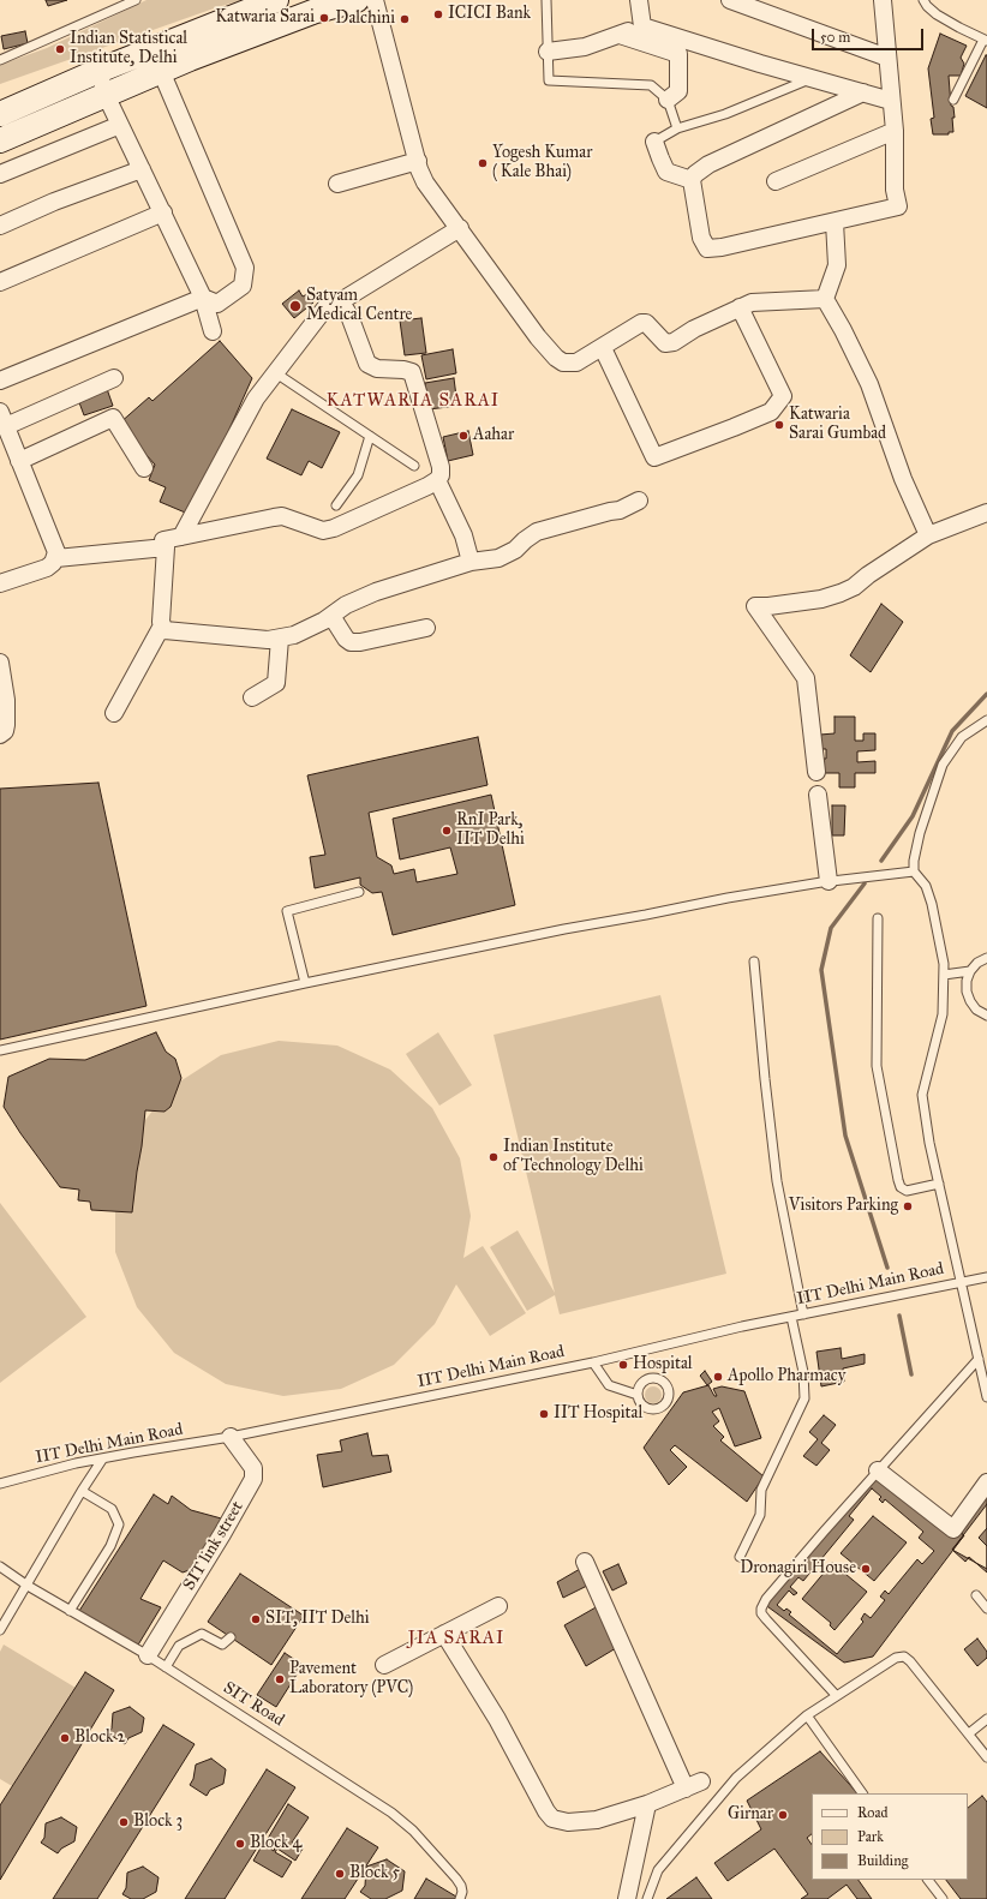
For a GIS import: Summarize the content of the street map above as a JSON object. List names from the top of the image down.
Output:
{
  "streets": {
    "street": ["SIT link street"],
    "lane": ["IIT Delhi Main Road", "SIT Road"]
  },
  "crossings": [
    ["IIT Delhi Main Road", "SIT link street"],
    ["SIT link street", "SIT Road"]
  ],
  "districts": ["KATWARIA SARAI", "JIA SARAI"],
  "places": [
    "ICICI Bank",
    "Katwaria Sarai",
    "Dalchini",
    "Indian Statistical Institute, Delhi",
    "Yogesh Kumar ( Kale Bhai)",
    "Satyam Medical Centre",
    "Katwaria Sarai Gumbad",
    "Aahar",
    "RnI Park, IIT Delhi",
    "Indian Institute of Technology Delhi",
    "Visitors Parking",
    "Hospital",
    "Apollo Pharmacy",
    "IIT Hospital",
    "Dronagiri House",
    "SIT, IIT Delhi",
    "Pavement Laboratory (PVC)",
    "Block 2",
    "Girnar",
    "Block 3",
    "Block 4",
    "Block 5"
  ],
  "legend": ["Road", "Park", "Building"],
  "scale_bar": "50 m"
}
